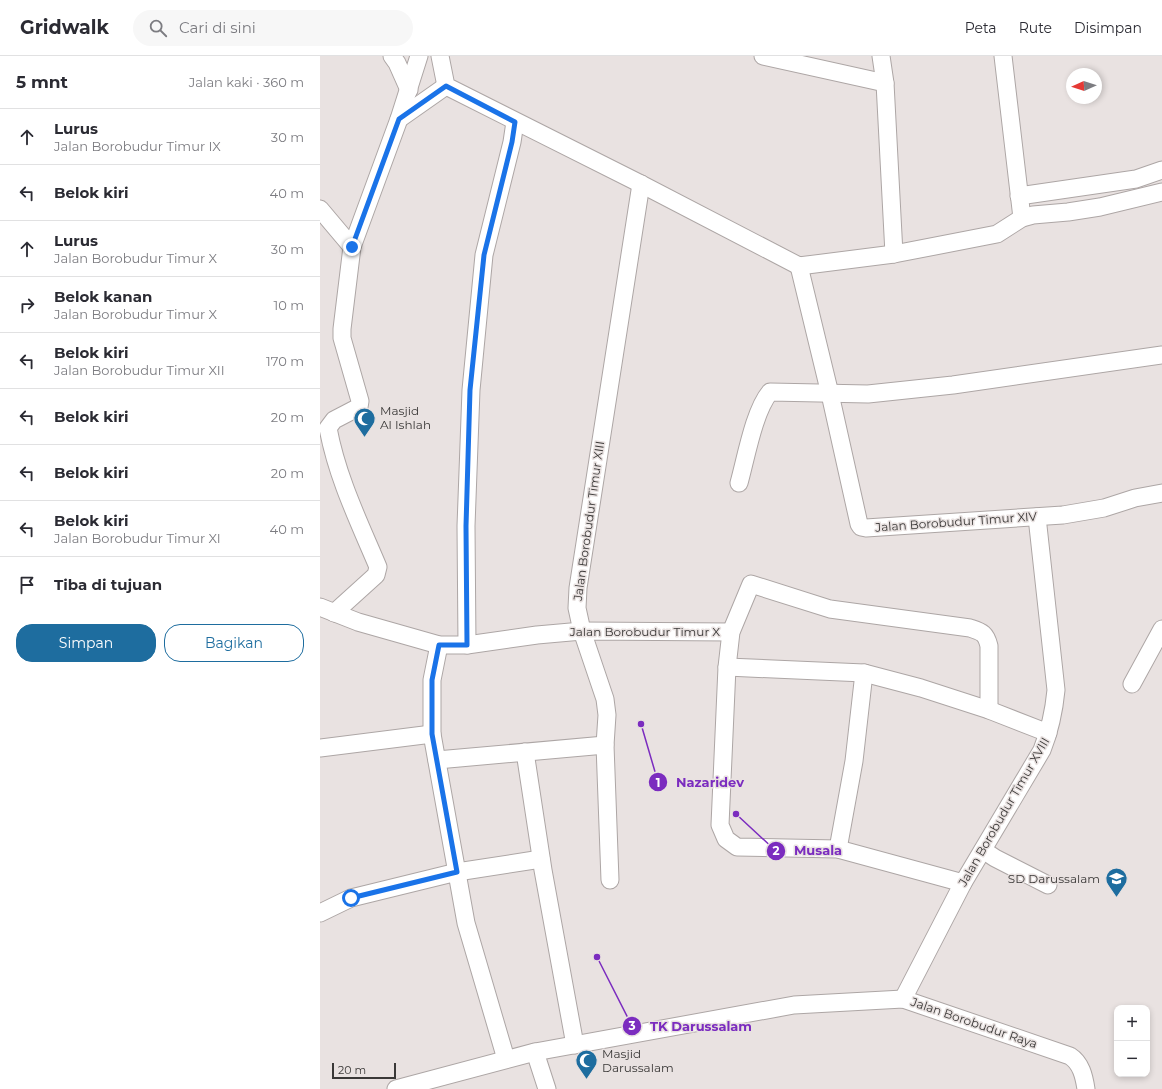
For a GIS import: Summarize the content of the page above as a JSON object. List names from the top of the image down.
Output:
{
  "streets": {
    "street": [
      "Jalan Borobudur Timur XIII",
      "Jalan Borobudur Timur XIV",
      "Jalan Borobudur Timur X",
      "Jalan Borobudur Timur XVIII",
      "Jalan Borobudur Raya"
    ]
  },
  "crossings": [
    ["Jalan Borobudur Timur XIII", "Jalan Borobudur Timur X"],
    ["Jalan Borobudur Timur XIV", "Jalan Borobudur Timur XVIII"],
    ["Jalan Borobudur Timur XVIII", "Jalan Borobudur Raya"]
  ],
  "places": {
    "mosque": ["Masjid Al Ishlah", "Masjid Darussalam"],
    "other": ["Nazaridev", "Musala", "TK Darussalam"],
    "school or university": ["SD Darussalam"]
  },
  "scale_bar": "20 m",
  "north": "left",
  "page": {
    "header": "Gridwalk",
    "search": "Cari di sini",
    "nav": ["Peta", "Rute", "Disimpan"],
    "heading": ["5 mnt", "Jalan kaki · 360 m"],
    "list": [
      ["Lurus", "Jalan Borobudur Timur IX", "30 m"],
      ["Belok kiri", "40 m"],
      ["Lurus", "Jalan Borobudur Timur X", "30 m"],
      ["Belok kanan", "Jalan Borobudur Timur X", "10 m"],
      ["Belok kiri", "Jalan Borobudur Timur XII", "170 m"],
      ["Belok kiri", "20 m"],
      ["Belok kiri", "20 m"],
      ["Belok kiri", "Jalan Borobudur Timur XI", "40 m"],
      "Tiba di tujuan"
    ],
    "buttons": ["Simpan", "Bagikan"],
    "map_buttons": ["+", "−"],
    "scale": "20 m"
  }
}
